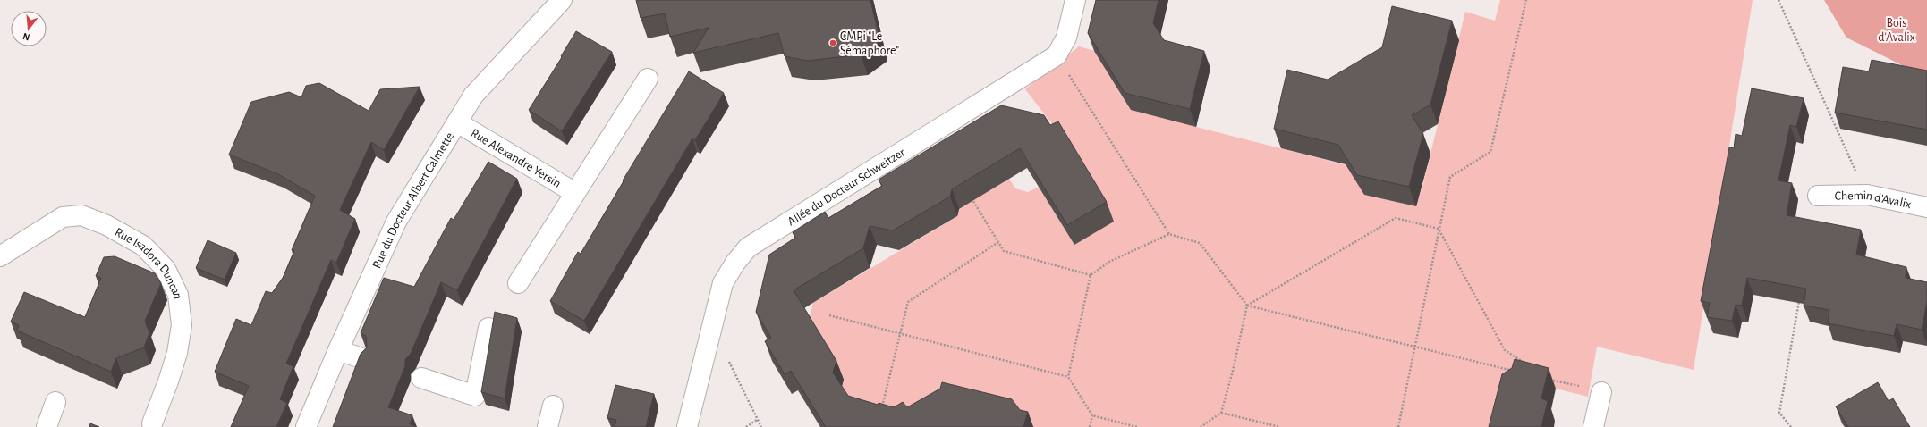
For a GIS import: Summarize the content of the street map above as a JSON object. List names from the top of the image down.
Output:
{
  "streets": {
    "street": [
      "Rue Alexandre Yersin",
      "Allée du Docteur Schweitzer",
      "Rue du Docteur Albert Calmette",
      "Chemin d'Avalix",
      "Rue Isadora Duncan"
    ]
  },
  "crossings": [
    ["Rue Alexandre Yersin", "Rue du Docteur Albert Calmette"]
  ],
  "parks": ["Bois d'Avalix"],
  "places": ["CMPi \"Le Sémaphore\""],
  "north": "bottom"
}
